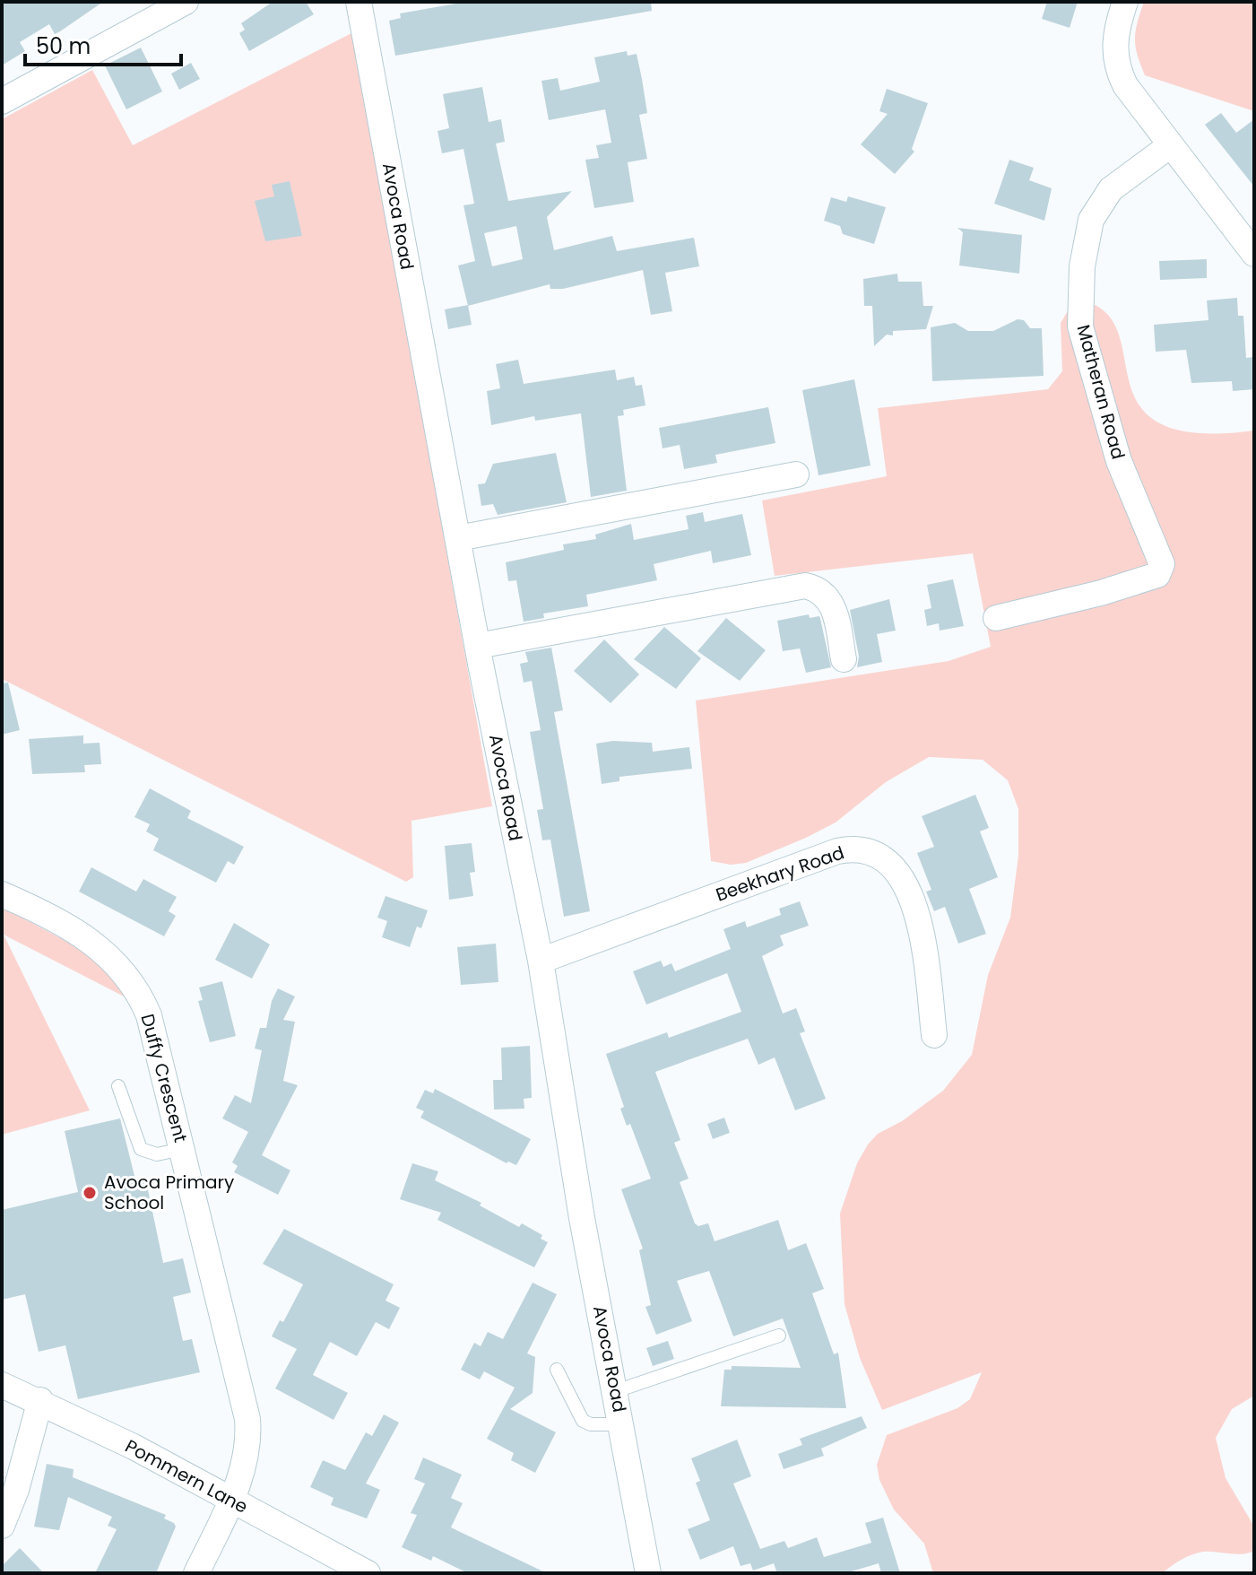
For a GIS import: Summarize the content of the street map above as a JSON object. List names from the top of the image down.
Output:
{
  "streets": {
    "street": [
      "Avoca Road",
      "Matheran Road",
      "Beekhary Road",
      "Duffy Crescent",
      "Pommern Lane"
    ]
  },
  "crossings": [
    ["Avoca Road", "Beekhary Road"],
    ["Duffy Crescent", "Pommern Lane"]
  ],
  "places": ["Avoca Primary School"],
  "scale_bar": "50 m"
}
